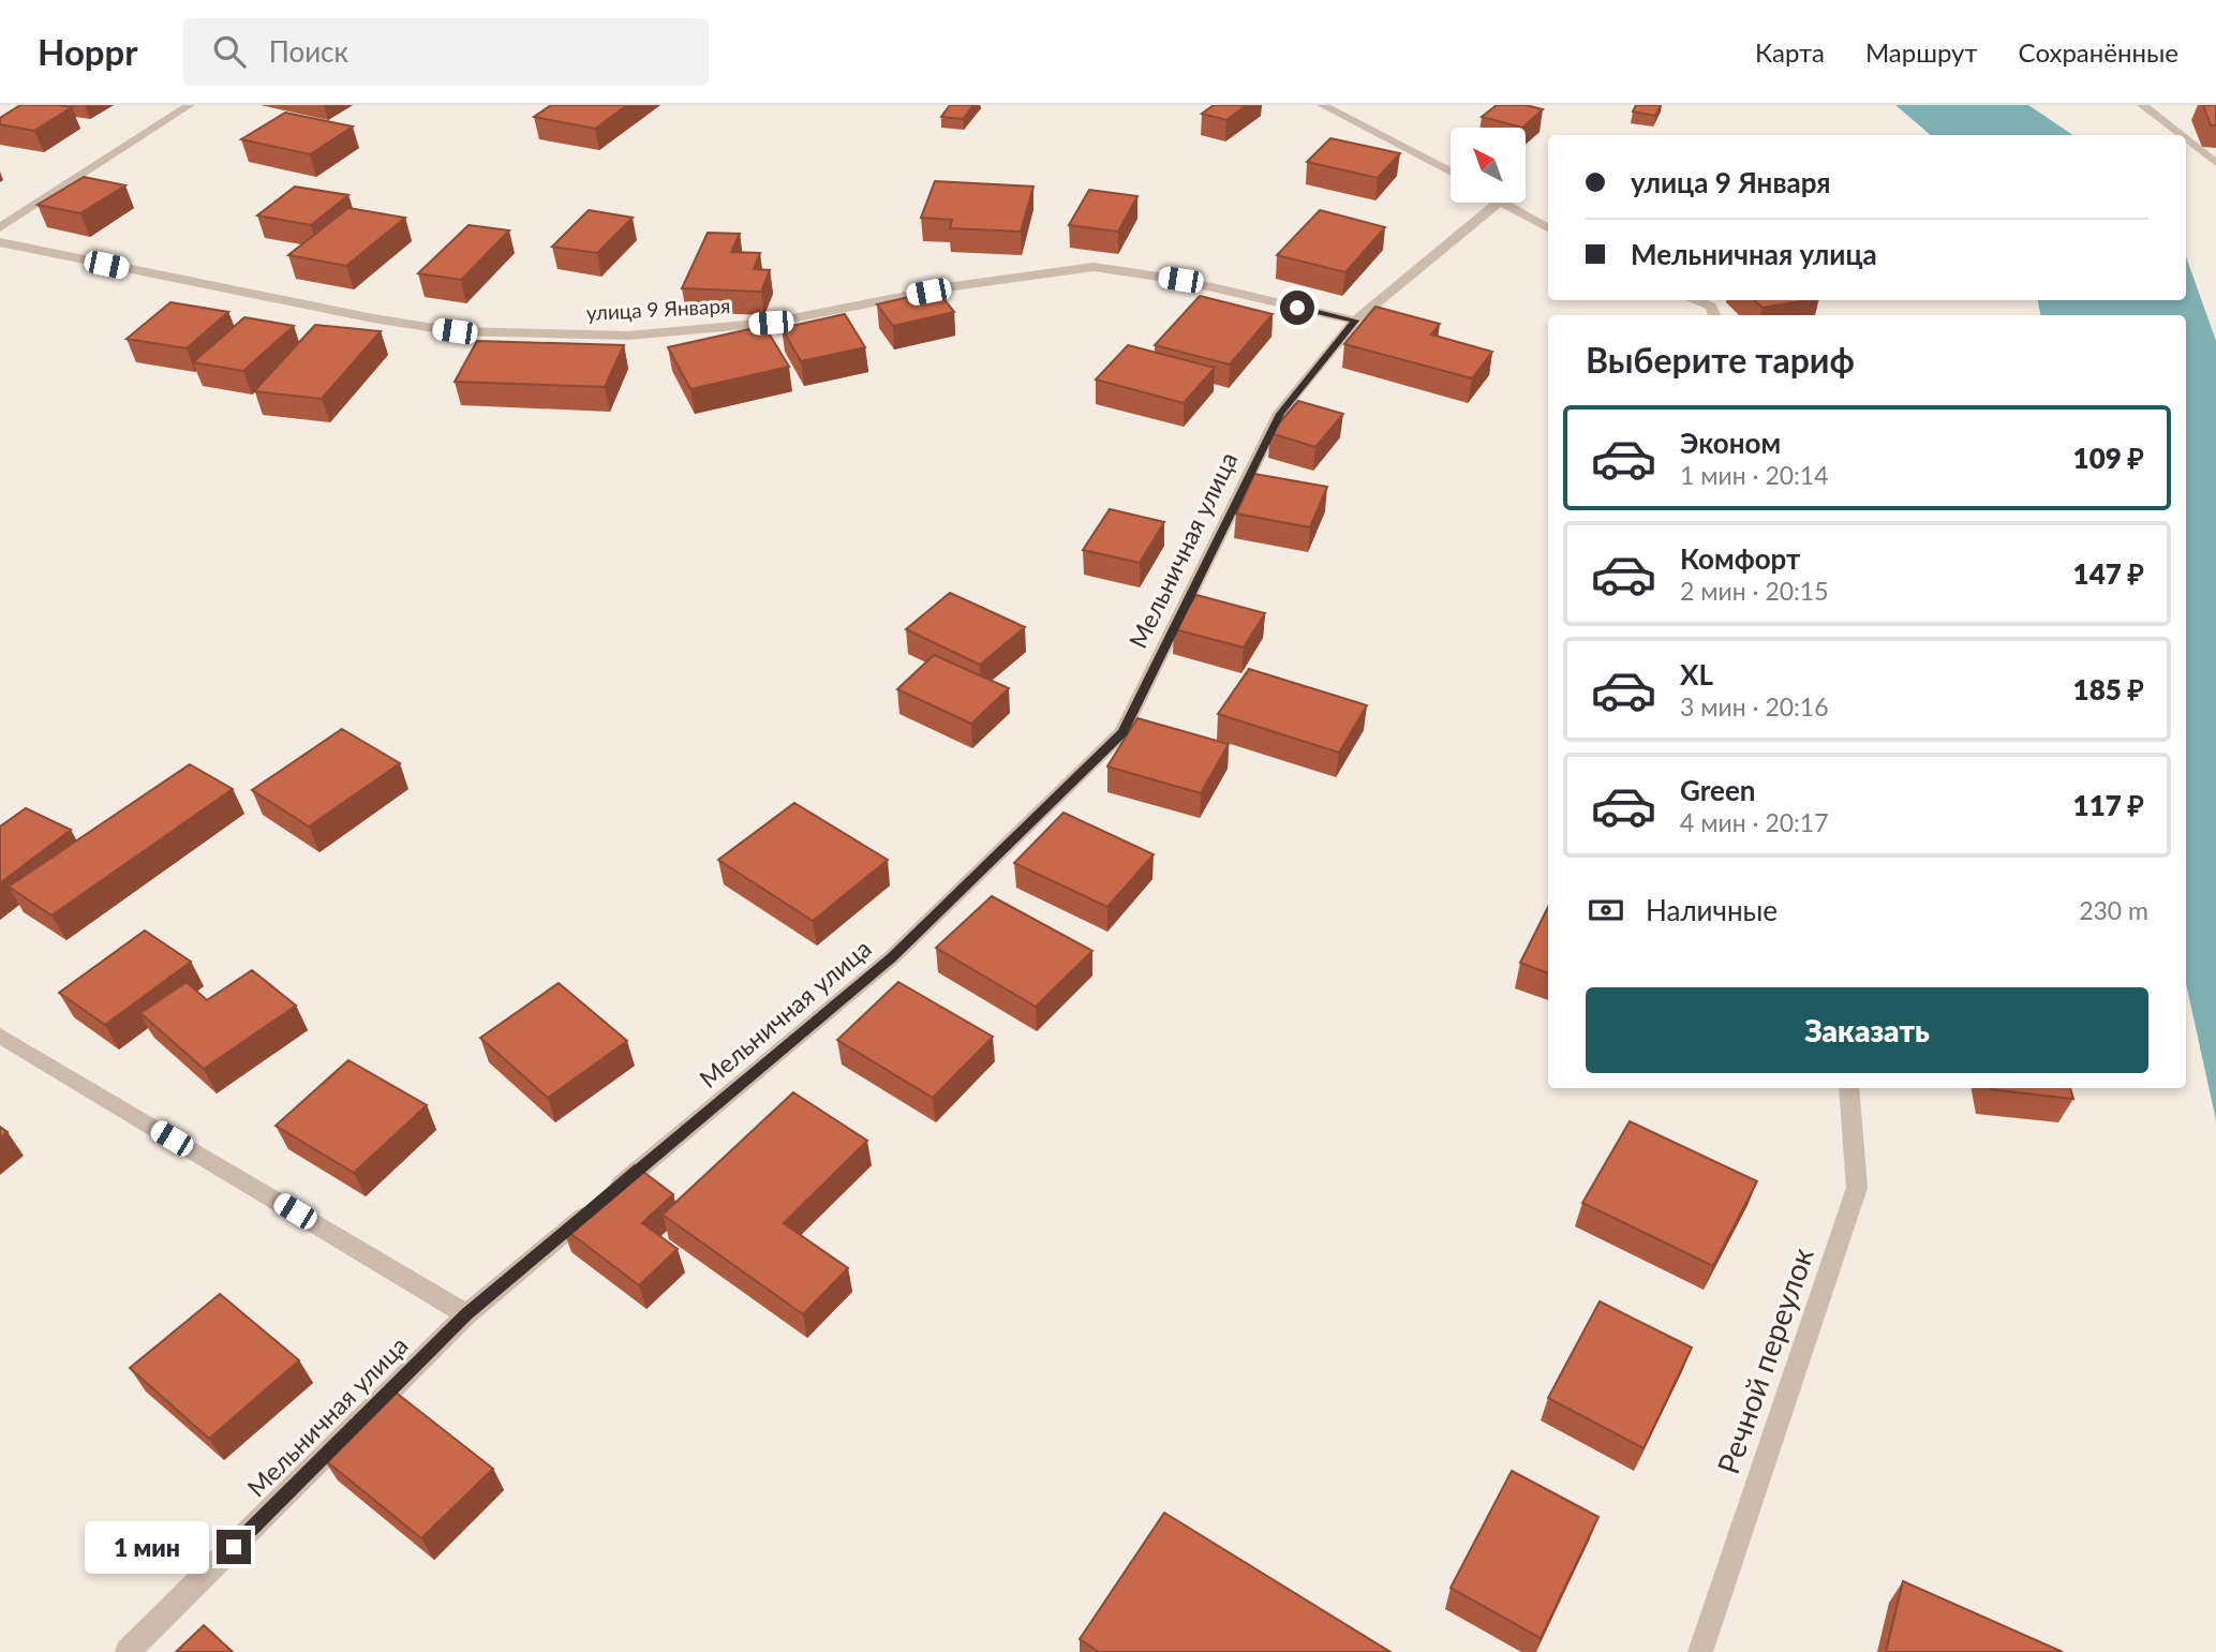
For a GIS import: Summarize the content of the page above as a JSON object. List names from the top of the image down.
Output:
{
  "streets": {
    "street": ["улица 9 Января", "Мельничная улица", "Речной переулок"]
  },
  "crossings": [
    ["улица 9 Января", "Мельничная улица"]
  ],
  "north": "top left",
  "page": {
    "header": "Hoppr",
    "search": "Поиск",
    "nav": ["Карта", "Маршрут", "Сохранённые"],
    "banner": ["улица 9 Января", "Мельничная улица"],
    "heading": "Выберите тариф",
    "list": [
      {
        "name": "Эконом",
        "note": "1 мин · 20:14",
        "value": "109 ₽"
      },
      {
        "name": "Комфорт",
        "note": "2 мин · 20:15",
        "value": "147 ₽"
      },
      {
        "name": "XL",
        "note": "3 мин · 20:16",
        "value": "185 ₽"
      },
      {
        "name": "Green",
        "note": "4 мин · 20:17",
        "value": "117 ₽"
      }
    ],
    "pay": ["Наличные", "230 m"],
    "buttons": "Заказать",
    "bubble": "1 мин"
  }
}
